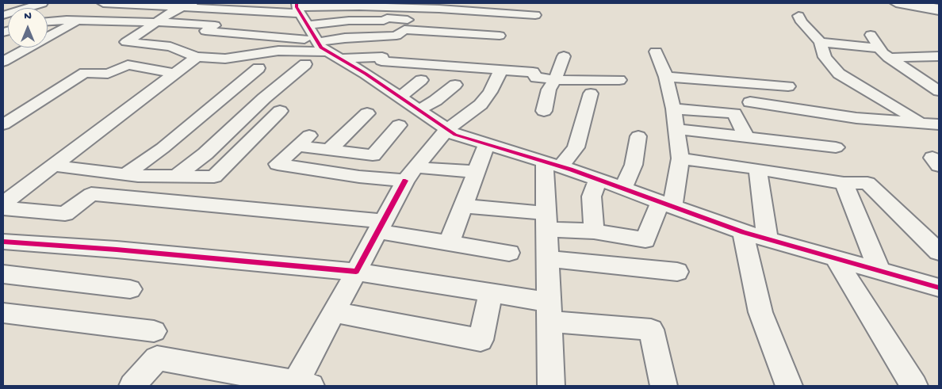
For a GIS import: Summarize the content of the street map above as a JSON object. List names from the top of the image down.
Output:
{
  "north": "top"
}
